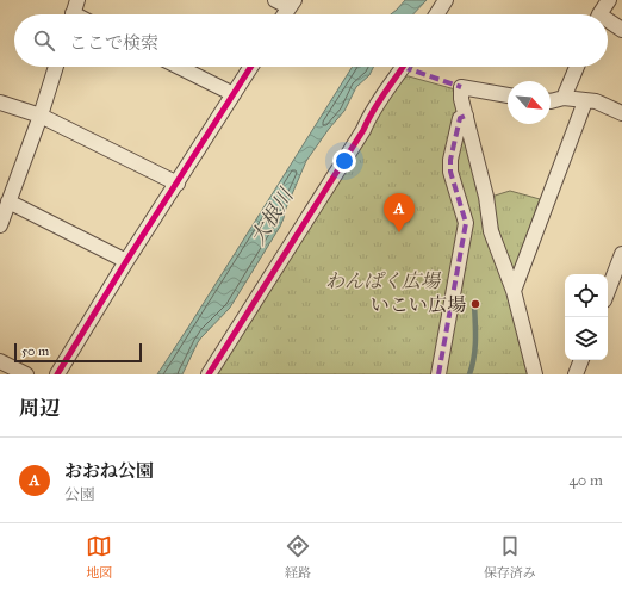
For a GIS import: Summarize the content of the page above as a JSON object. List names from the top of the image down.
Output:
{
  "water": ["大根川"],
  "parks": ["わんぱく広場"],
  "places": ["いこい広場"],
  "scale_bar": "50 m",
  "north": "bottom right",
  "page": {
    "search": "ここで検索",
    "pins": "A",
    "scale": "50 m",
    "heading": "周辺",
    "list": [
      {
        "mark": "A",
        "name": "おおね公園",
        "note": "公園",
        "value": "40 m"
      }
    ],
    "nav": ["地図", "経路", "保存済み"]
  }
}
